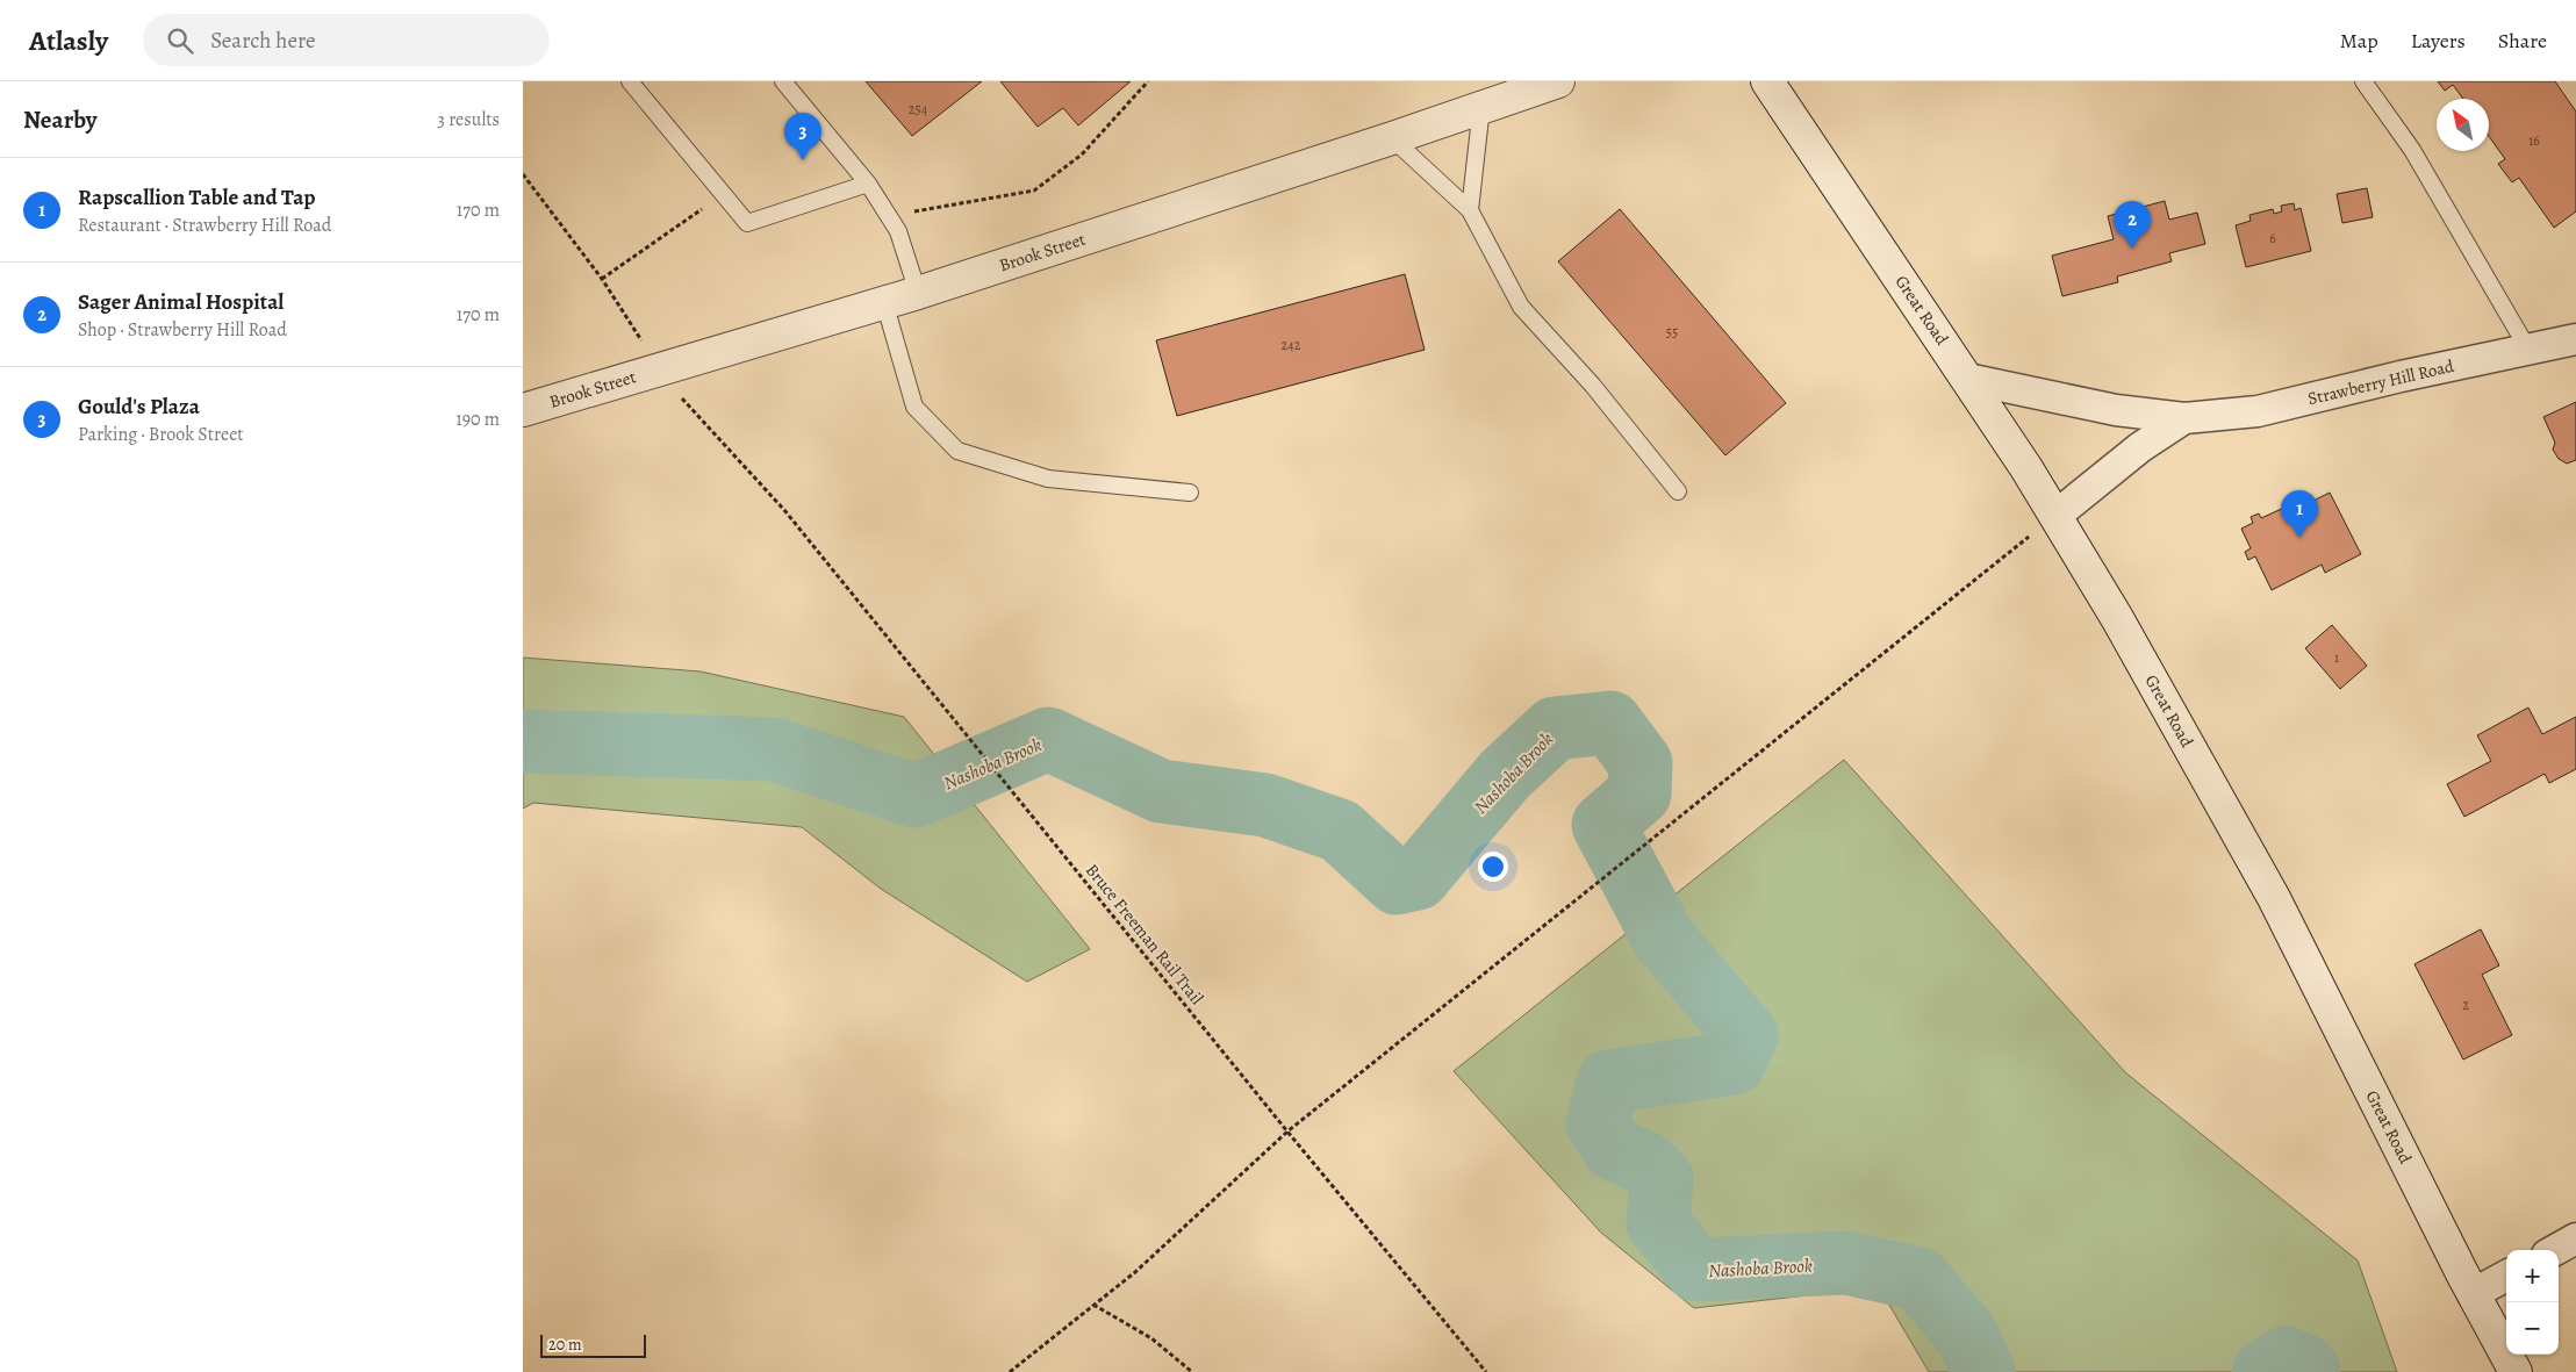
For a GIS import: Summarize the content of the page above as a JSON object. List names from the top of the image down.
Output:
{
  "streets": {
    "main road": ["Brook Street", "Great Road"],
    "street": ["Strawberry Hill Road"],
    "path": ["Bruce Freeman Rail Trail"]
  },
  "crossings": [
    ["Great Road", "Strawberry Hill Road"]
  ],
  "water": ["Nashoba Brook"],
  "house_numbers": [
    "254",
    "16",
    "6",
    "55",
    "242",
    "1",
    "2"
  ],
  "scale_bar": "20 m",
  "north": "top left",
  "page": {
    "header": "Atlasly",
    "search": "Search here",
    "nav": ["Map", "Layers", "Share"],
    "heading": ["Nearby", "3 results"],
    "pins": ["3", "2", "1"],
    "list": [
      {
        "mark": "1",
        "name": "Rapscallion Table and Tap",
        "note": "Restaurant · Strawberry Hill Road",
        "value": "170 m"
      },
      {
        "mark": "2",
        "name": "Sager Animal Hospital",
        "note": "Shop · Strawberry Hill Road",
        "value": "170 m"
      },
      {
        "mark": "3",
        "name": "Gould's Plaza",
        "note": "Parking · Brook Street",
        "value": "190 m"
      }
    ],
    "map_buttons": ["+", "−"],
    "scale": "20 m"
  }
}
